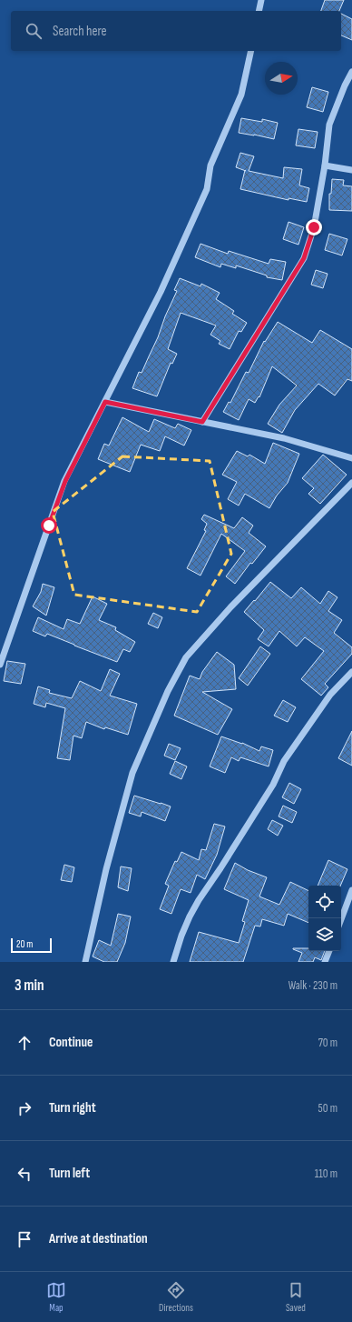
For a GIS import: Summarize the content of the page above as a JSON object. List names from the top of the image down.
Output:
{
  "scale_bar": "20 m",
  "north": "right",
  "page": {
    "search": "Search here",
    "scale": "20 m",
    "heading": ["3 min", "Walk · 230 m"],
    "list": [
      ["Continue", "70 m"],
      ["Turn right", "50 m"],
      ["Turn left", "110 m"],
      "Arrive at destination"
    ],
    "nav": ["Map", "Directions", "Saved"]
  }
}
